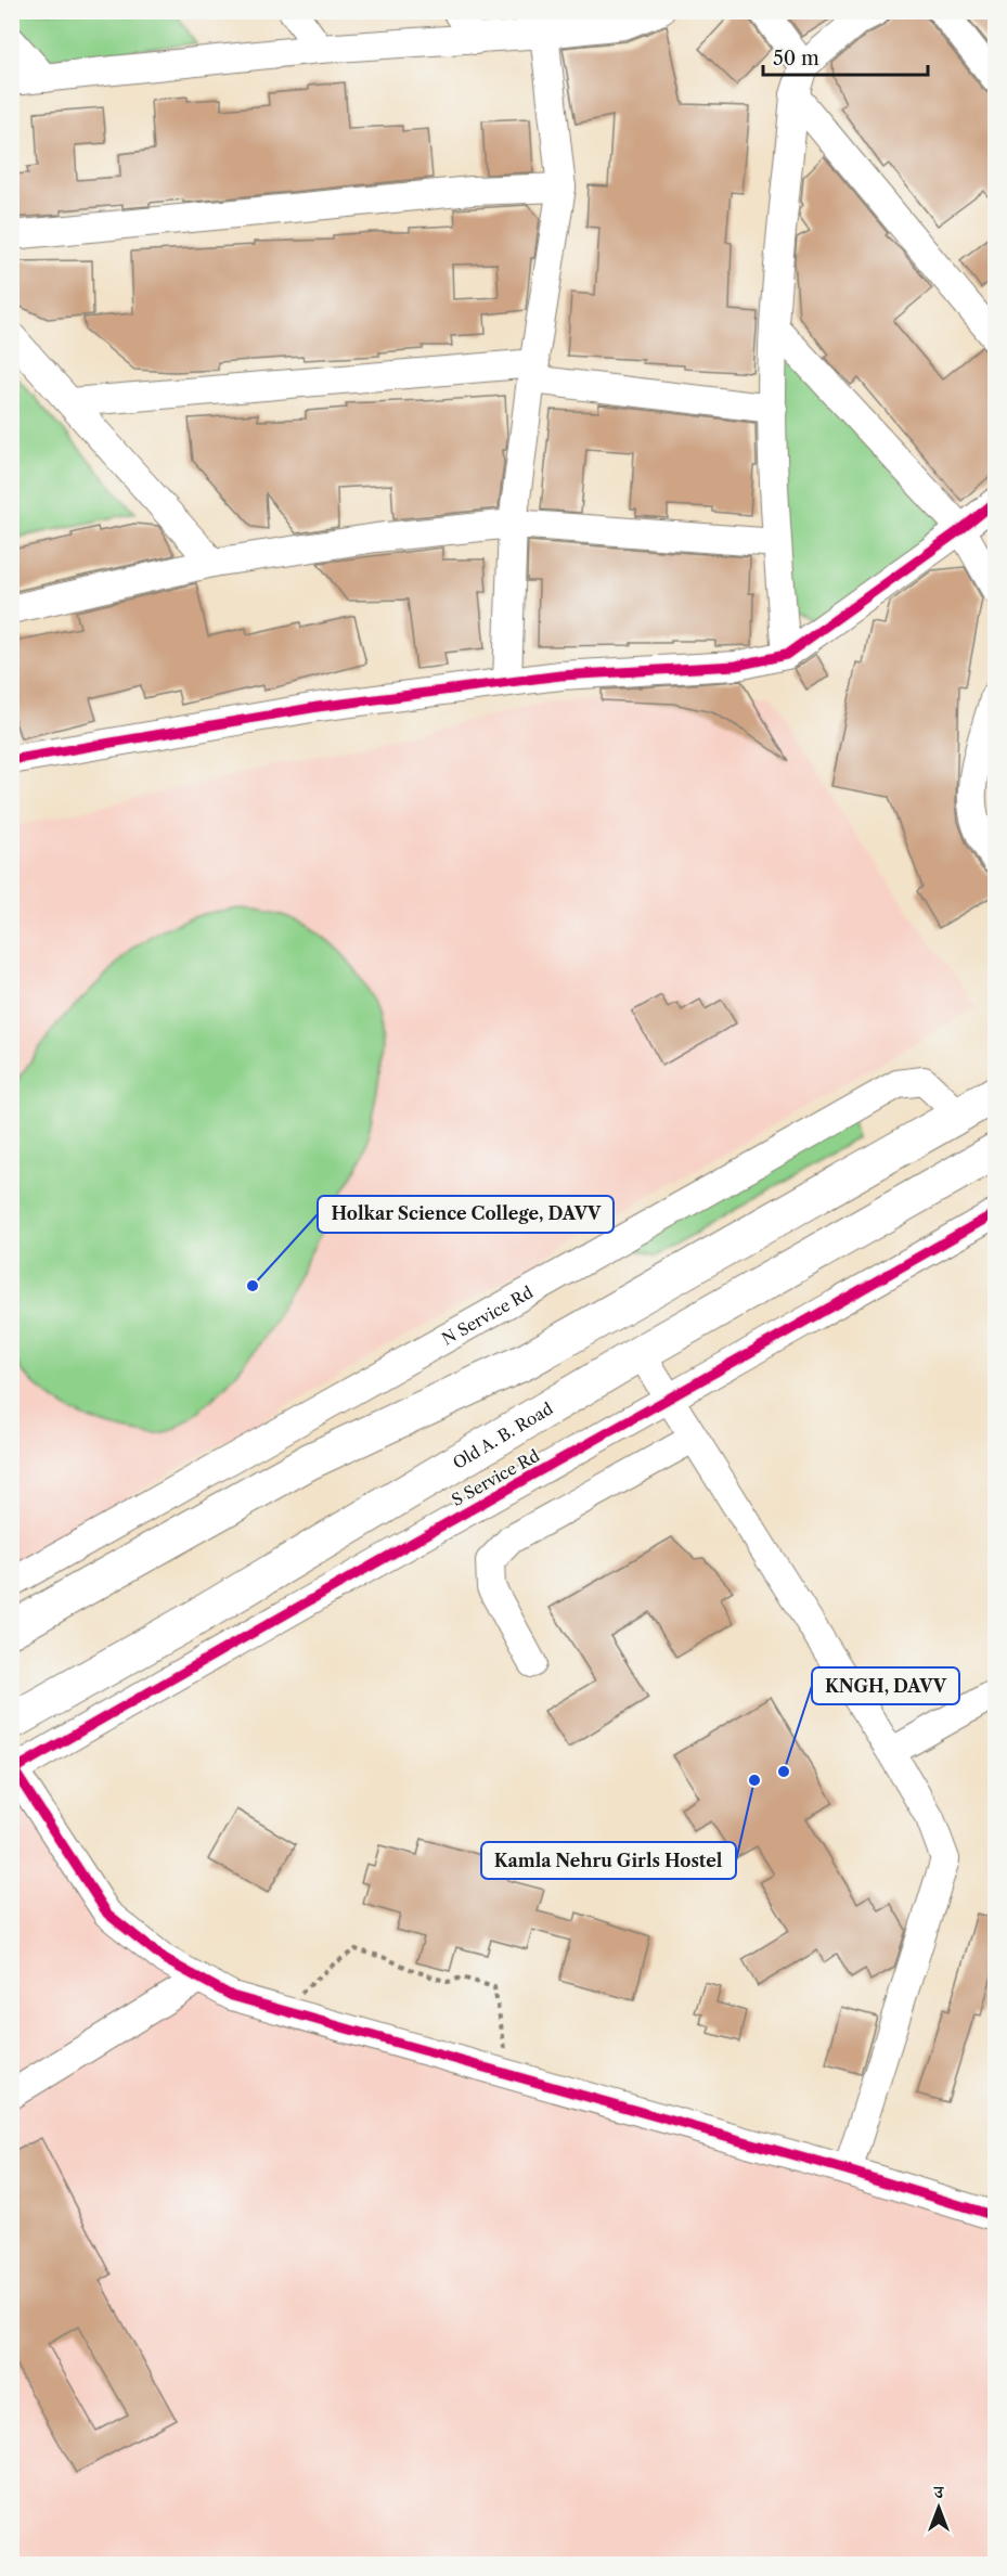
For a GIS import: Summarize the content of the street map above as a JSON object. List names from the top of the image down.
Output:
{
  "streets": {
    "main road": ["Old A. B. Road"],
    "street": ["N Service Rd", "S Service Rd"]
  },
  "places": ["Holkar Science College, DAVV", "KNGH, DAVV", "Kamla Nehru Girls Hostel"],
  "scale_bar": "50 m",
  "north": "top"
}
